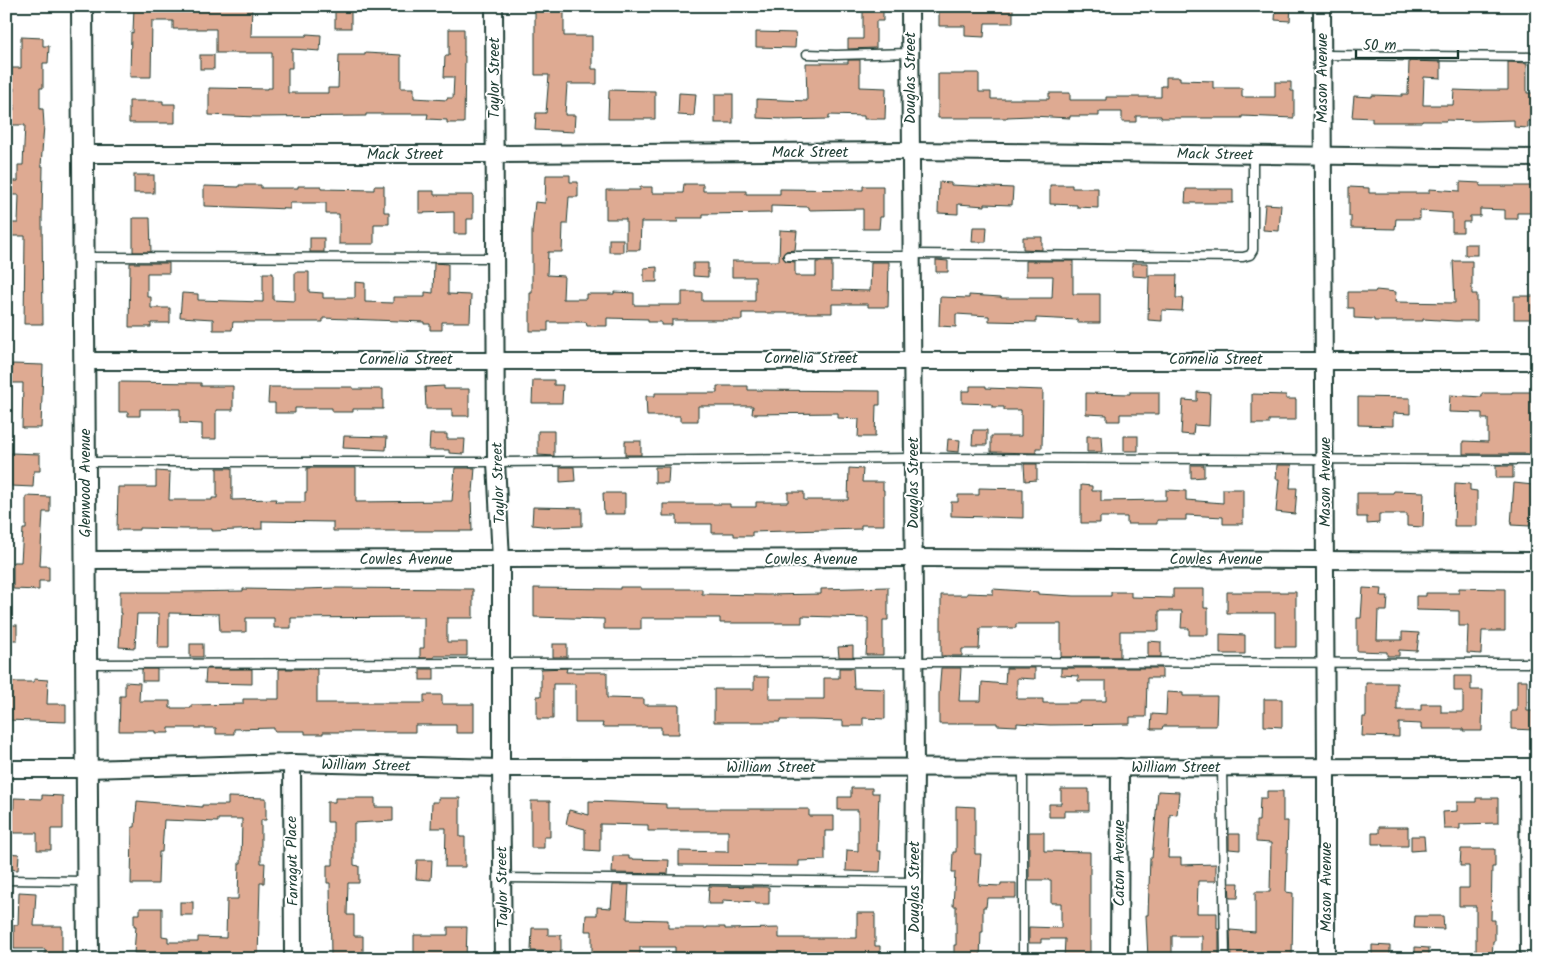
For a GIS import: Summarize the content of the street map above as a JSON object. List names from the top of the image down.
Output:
{
  "streets": {
    "street": [
      "Taylor Street",
      "Douglas Street",
      "Mason Avenue",
      "Mack Street",
      "Cornelia Street",
      "Glenwood Avenue",
      "Cowles Avenue",
      "William Street",
      "Farragut Place",
      "Caton Avenue"
    ]
  },
  "crossings": [
    ["Taylor Street", "Mack Street"],
    ["Taylor Street", "Cornelia Street"],
    ["Taylor Street", "Cowles Avenue"],
    ["Taylor Street", "William Street"],
    ["Douglas Street", "Mack Street"],
    ["Douglas Street", "Cornelia Street"],
    ["Douglas Street", "Cowles Avenue"],
    ["Douglas Street", "William Street"],
    ["Mason Avenue", "Mack Street"],
    ["Mason Avenue", "Cornelia Street"],
    ["Mason Avenue", "Cowles Avenue"],
    ["Mason Avenue", "William Street"],
    ["Mack Street", "Glenwood Avenue"],
    ["Cornelia Street", "Glenwood Avenue"],
    ["Glenwood Avenue", "Cowles Avenue"],
    ["Glenwood Avenue", "William Street"],
    ["William Street", "Farragut Place"],
    ["William Street", "Caton Avenue"]
  ],
  "scale_bar": "50 m"
}
